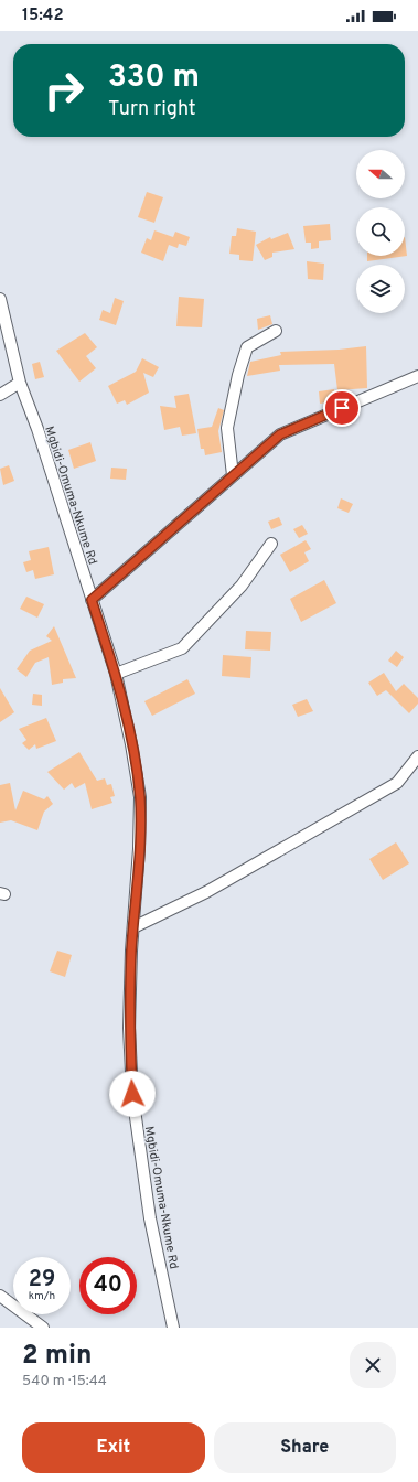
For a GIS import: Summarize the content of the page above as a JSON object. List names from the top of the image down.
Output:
{
  "streets": {
    "street": ["Mgbidi-Omuma-Nkume Rd"]
  },
  "north": "left",
  "page": {
    "status": "15:42",
    "turn": ["330 m", "Turn right"],
    "speed": "29 km/h",
    "limit": "40",
    "heading": ["2 min", "540 m · 15:44"],
    "buttons": ["Exit", "Share"]
  }
}
